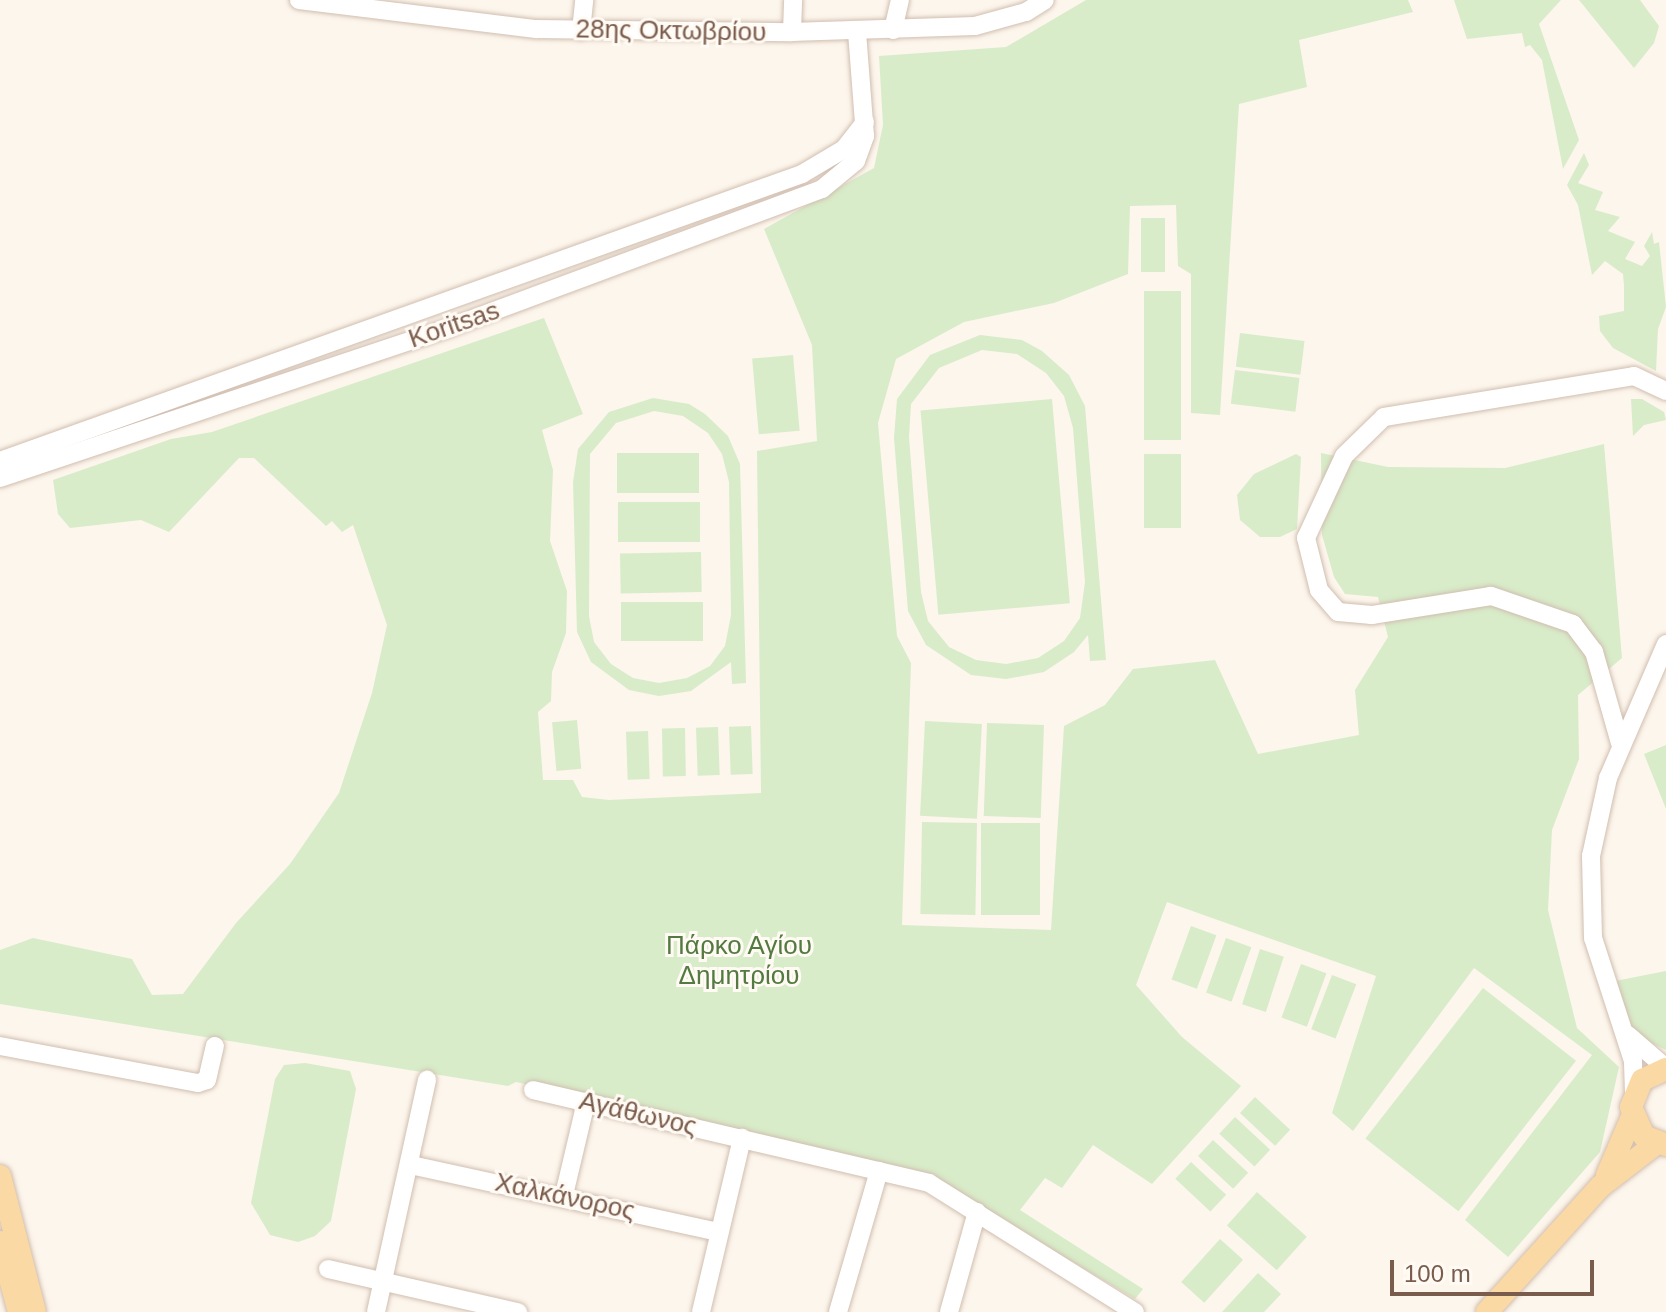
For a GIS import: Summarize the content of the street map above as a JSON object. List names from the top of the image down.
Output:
{
  "streets": {
    "street": [
      "28ης Οκτωβρίου",
      "Koritsas",
      "Αγάθωνος",
      "Χαλκάνορος"
    ]
  },
  "crossings": [
    ["28ης Οκτωβρίου", "Koritsas"]
  ],
  "parks": ["Πάρκο Αγίου Δημητρίου"],
  "scale_bar": "100 m"
}
